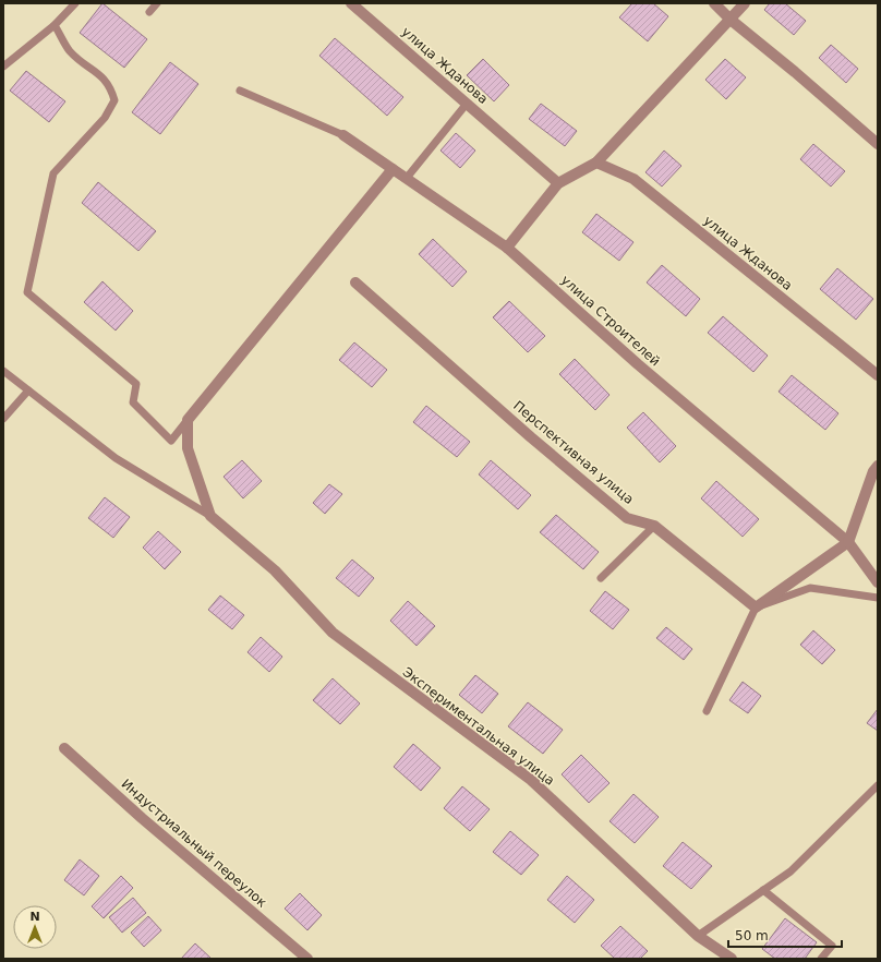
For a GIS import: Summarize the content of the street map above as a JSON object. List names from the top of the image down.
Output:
{
  "streets": {
    "street": [
      "улица Жданова",
      "улица Строителей",
      "Перспективная улица",
      "Экспериментальная улица",
      "Индустриальный переулок"
    ]
  },
  "scale_bar": "50 m",
  "north": "top"
}
